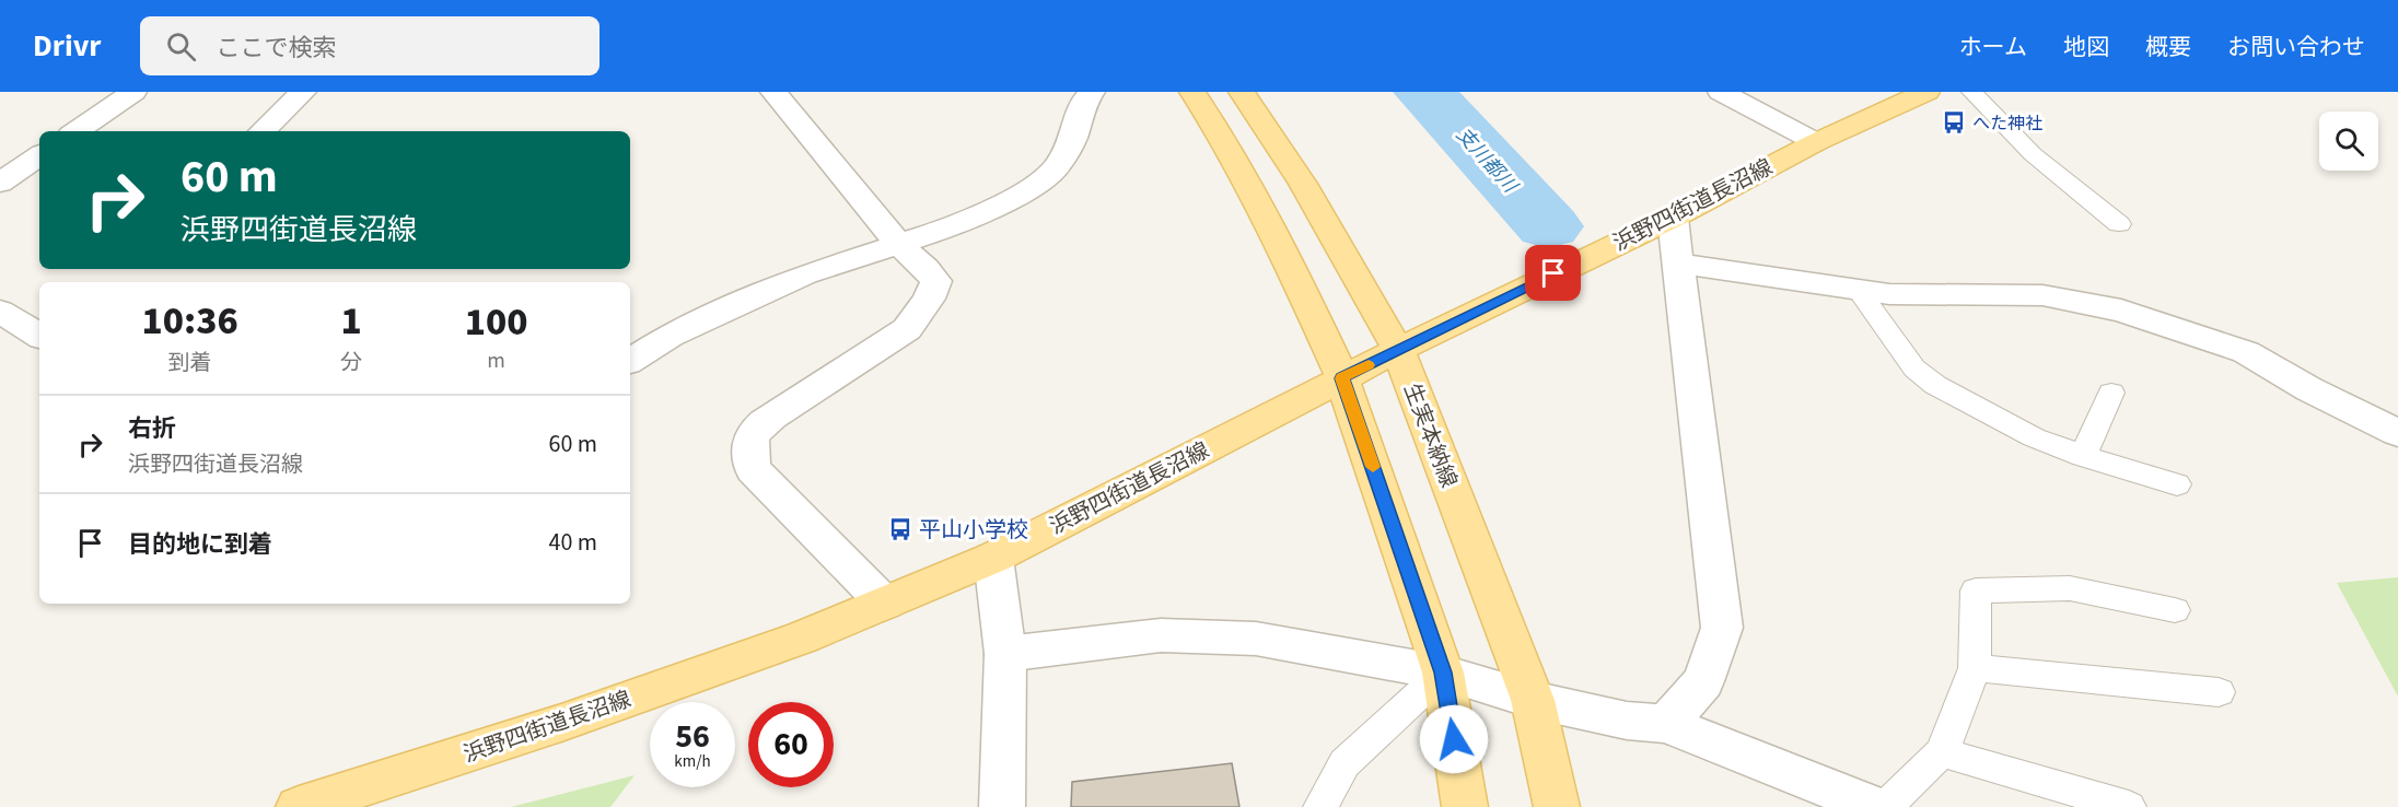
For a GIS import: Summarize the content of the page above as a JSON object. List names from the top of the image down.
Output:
{
  "streets": {
    "main road": ["浜野四街道長沼線", "生実本納線"]
  },
  "crossings": [
    ["浜野四街道長沼線", "生実本納線"]
  ],
  "water": ["支川都川"],
  "places": {
    "bus stop": ["へた神社", "平山小学校"]
  },
  "page": {
    "header": "Drivr",
    "search": "ここで検索",
    "nav": [
      "ホーム",
      "地図",
      "概要",
      "お問い合わせ"
    ],
    "turn": ["60 m", "浜野四街道長沼線"],
    "eta": [
      "10:36",
      "到着",
      "1",
      "分",
      "100",
      "m"
    ],
    "list": [
      {
        "name": "右折",
        "note": "浜野四街道長沼線",
        "value": "60 m"
      },
      {
        "name": "目的地に到着",
        "value": "40 m"
      }
    ],
    "speed": "56 km/h",
    "limit": "60"
  }
}
